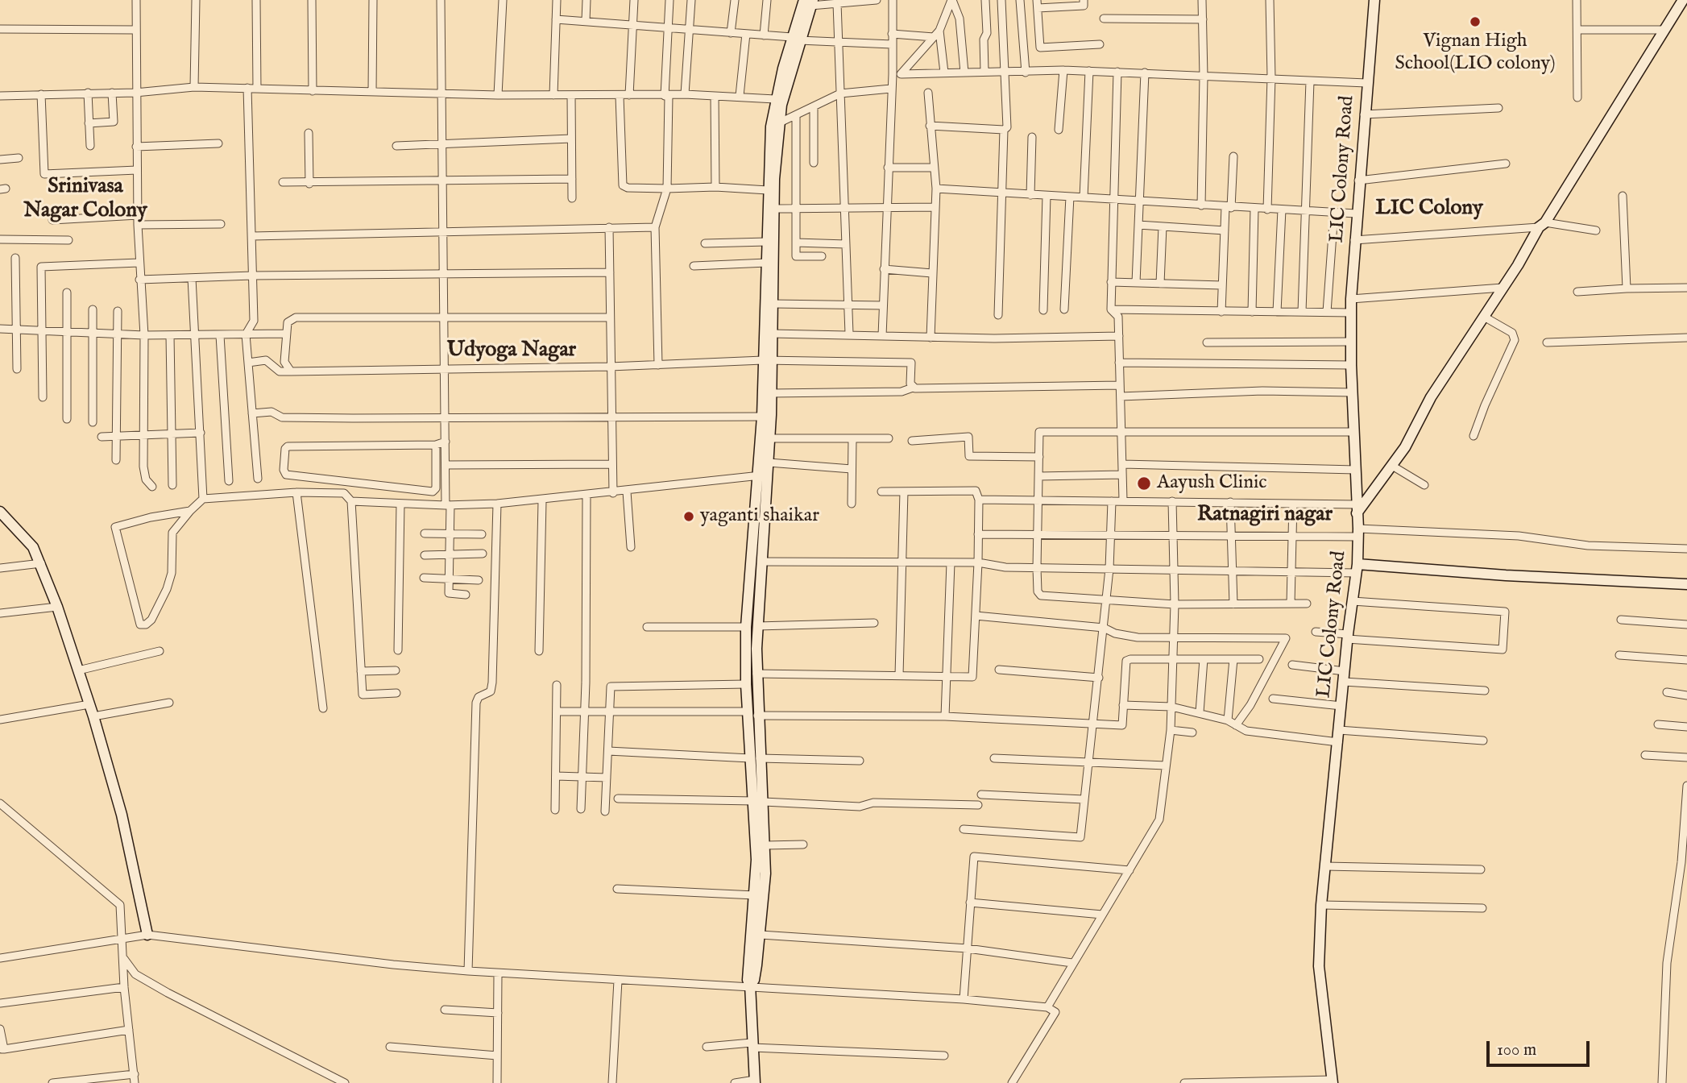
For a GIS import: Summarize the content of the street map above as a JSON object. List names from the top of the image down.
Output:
{
  "streets": {
    "main road": ["LIC Colony Road"]
  },
  "districts": [
    "Srinivasa Nagar Colony",
    "LIC Colony",
    "Udyoga Nagar",
    "Ratnagiri nagar"
  ],
  "places": ["Vignan High School(LIO colony)", "Aayush Clinic", "yaganti shaikar"],
  "scale_bar": "100 m"
}
